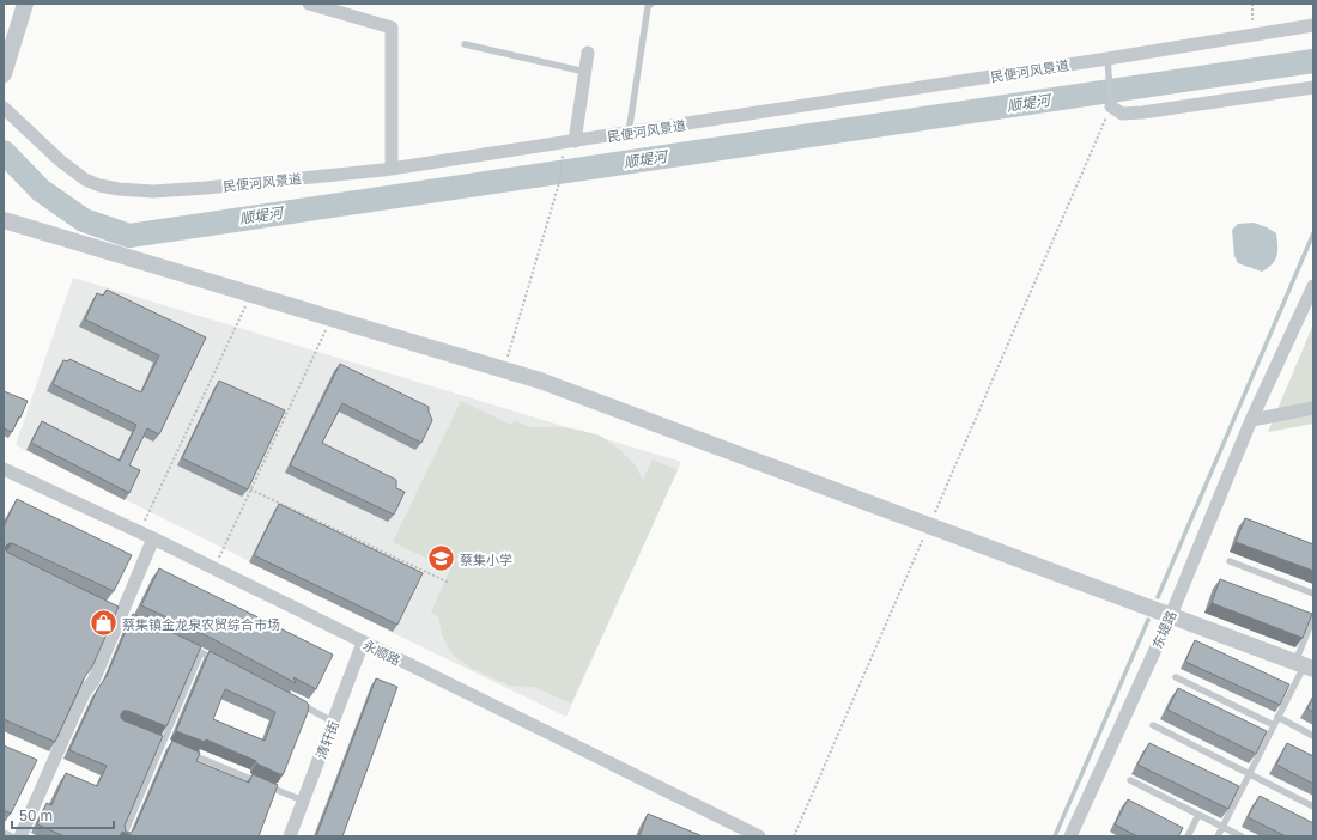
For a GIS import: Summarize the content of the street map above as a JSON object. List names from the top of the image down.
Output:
{
  "streets": {
    "street": [
      "民便河风景道",
      "东堤路",
      "永顺路",
      "清轩街"
    ]
  },
  "crossings": [
    ["永顺路", "清轩街"]
  ],
  "water": ["顺堤河"],
  "places": {
    "school or university": ["蔡集小学"],
    "shop": ["蔡集镇金龙泉农贸综合市场"]
  },
  "scale_bar": "50 m"
}
